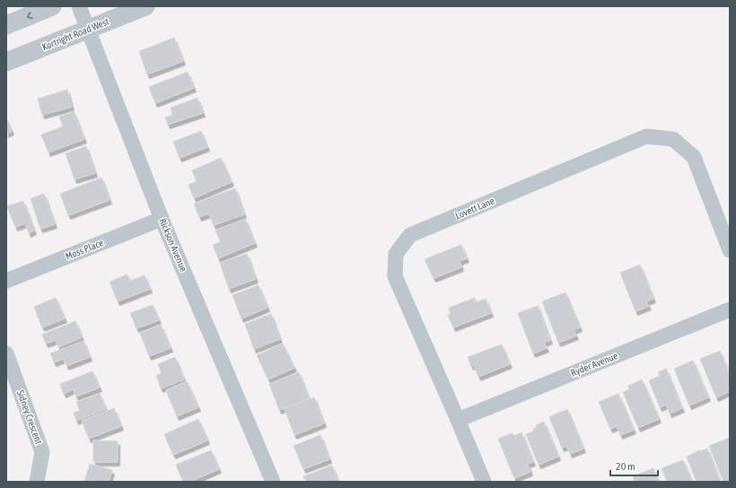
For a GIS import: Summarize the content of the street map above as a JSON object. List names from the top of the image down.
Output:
{
  "streets": {
    "street": [
      "Kortright Road West",
      "Lovett Lane",
      "Rickson Avenue",
      "Moss Place",
      "Ryder Avenue",
      "Sidney Crescent"
    ]
  },
  "crossings": [
    ["Kortright Road West", "Rickson Avenue"],
    ["Lovett Lane", "Ryder Avenue"],
    ["Rickson Avenue", "Moss Place"]
  ],
  "scale_bar": "20 m"
}
